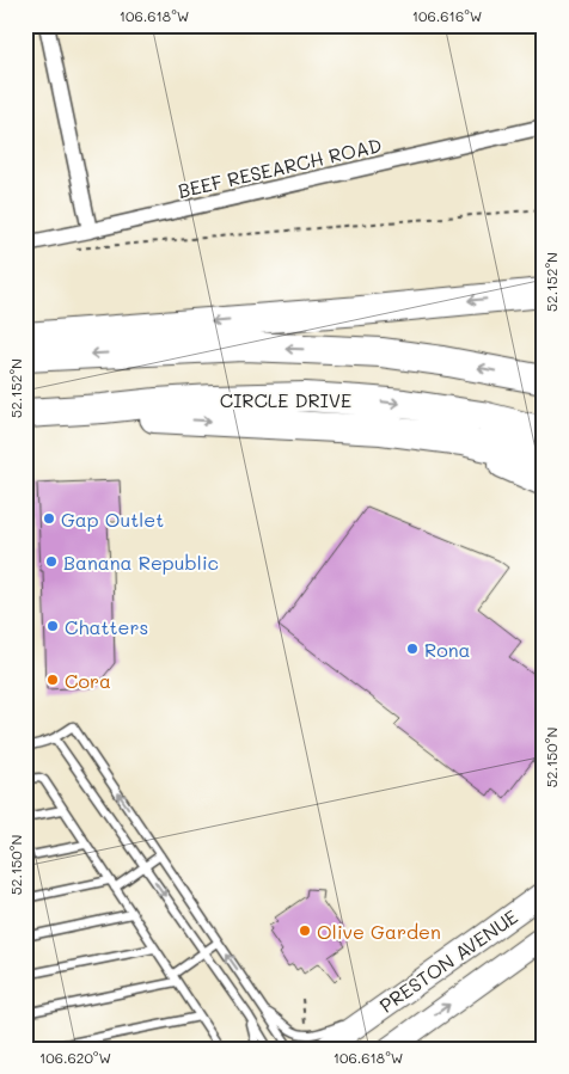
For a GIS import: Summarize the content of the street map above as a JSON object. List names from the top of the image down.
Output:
{
  "streets": {
    "highway": ["CIRCLE DRIVE"],
    "main road": ["PRESTON AVENUE"],
    "street": ["BEEF RESEARCH ROAD"]
  },
  "places": [
    "Gap Outlet",
    "Banana Republic",
    "Chatters",
    "Rona",
    "Cora",
    "Olive Garden"
  ],
  "coordinates": [
    "106.618°W",
    "106.616°W",
    "52.152°N",
    "52.150°N",
    "106.620°W"
  ]
}
